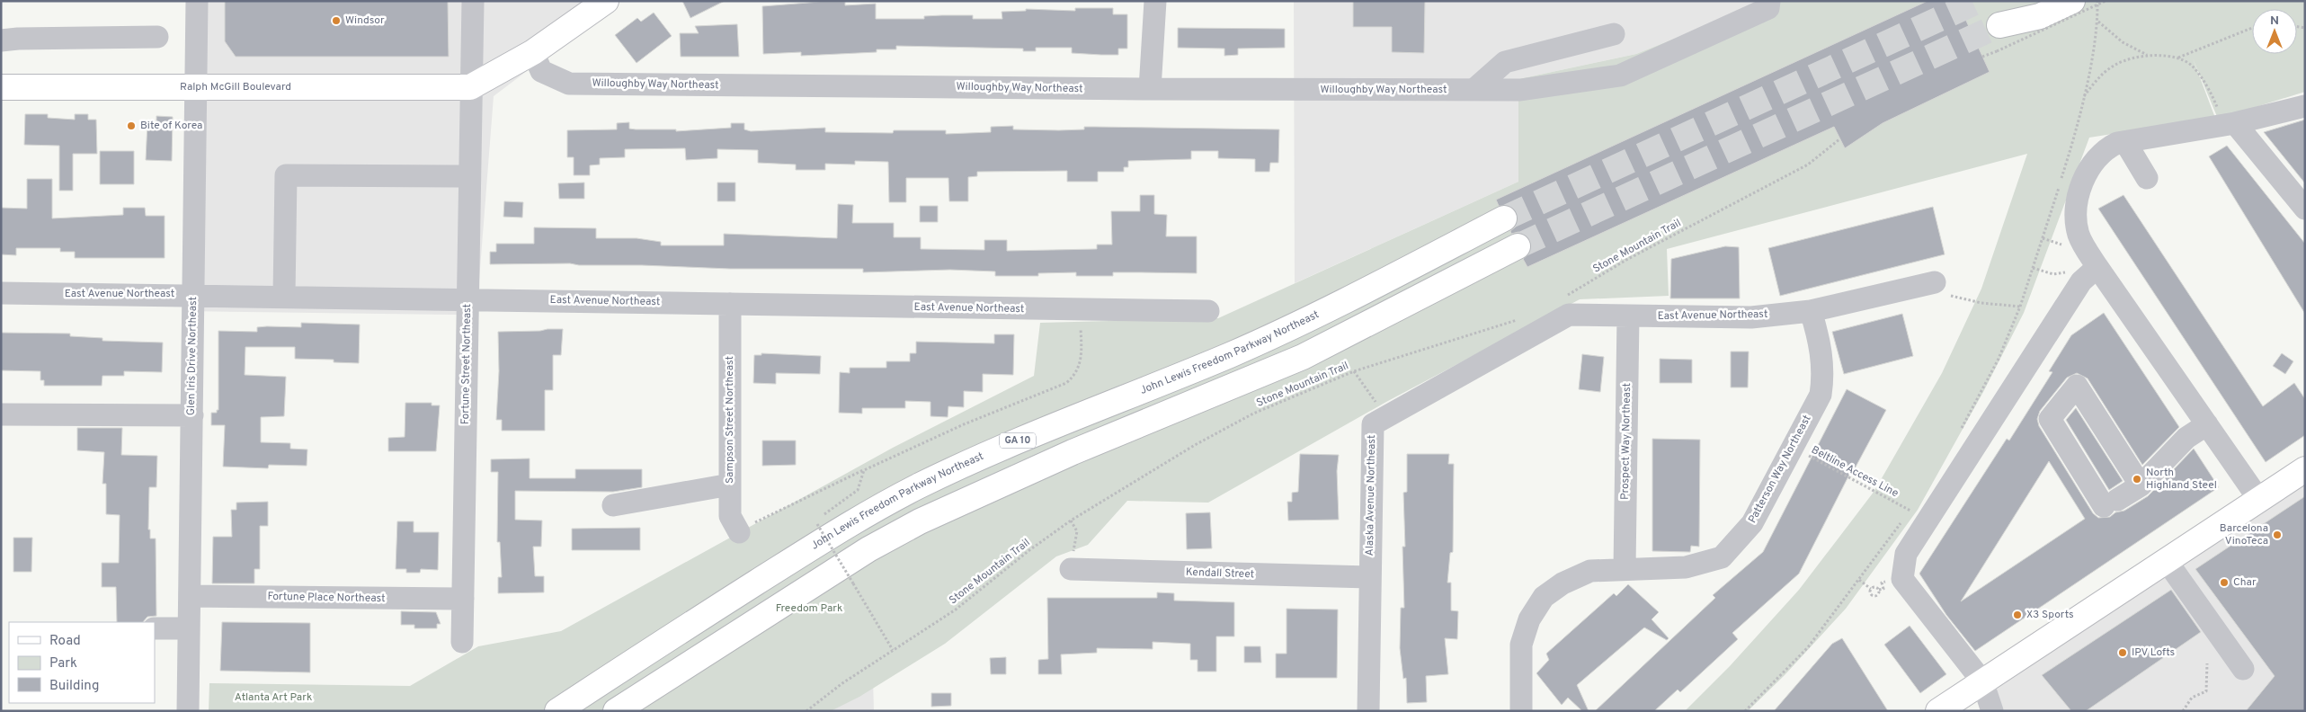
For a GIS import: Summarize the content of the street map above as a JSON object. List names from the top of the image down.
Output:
{
  "streets": {
    "main road": ["Ralph McGill Boulevard", "John Lewis Freedom Parkway Northeast", "GA 10"],
    "street": [
      "Willoughby Way Northeast",
      "East Avenue Northeast",
      "Glen Iris Drive Northeast",
      "Fortune Street Northeast",
      "Sampson Street Northeast",
      "Prospect Way Northeast",
      "Patterson Way Northeast",
      "Alaska Avenue Northeast",
      "Kendall Street",
      "Fortune Place Northeast"
    ],
    "path": ["Stone Mountain Trail", "Beltline Access Line"]
  },
  "crossings": [
    ["Ralph McGill Boulevard", "Glen Iris Drive Northeast"],
    ["Ralph McGill Boulevard", "Fortune Street Northeast"],
    ["Stone Mountain Trail", "East Avenue Northeast"],
    ["Stone Mountain Trail", "Alaska Avenue Northeast"],
    ["East Avenue Northeast", "Glen Iris Drive Northeast"],
    ["East Avenue Northeast", "Fortune Street Northeast"],
    ["East Avenue Northeast", "Sampson Street Northeast"],
    ["East Avenue Northeast", "Prospect Way Northeast"],
    ["East Avenue Northeast", "Patterson Way Northeast"],
    ["East Avenue Northeast", "Alaska Avenue Northeast"],
    ["Glen Iris Drive Northeast", "Fortune Place Northeast"],
    ["Fortune Street Northeast", "Fortune Place Northeast"],
    ["Prospect Way Northeast", "Patterson Way Northeast"],
    ["Patterson Way Northeast", "Beltline Access Line"],
    ["Alaska Avenue Northeast", "Kendall Street"]
  ],
  "parks": ["Freedom Park", "Atlanta Art Park"],
  "places": [
    "Windsor",
    "Bite of Korea",
    "North Highland Steel",
    "Barcelona VinoTeca",
    "Char",
    "X3 Sports",
    "IPV Lofts"
  ],
  "legend": ["Road", "Park", "Building"],
  "north": "top"
}
